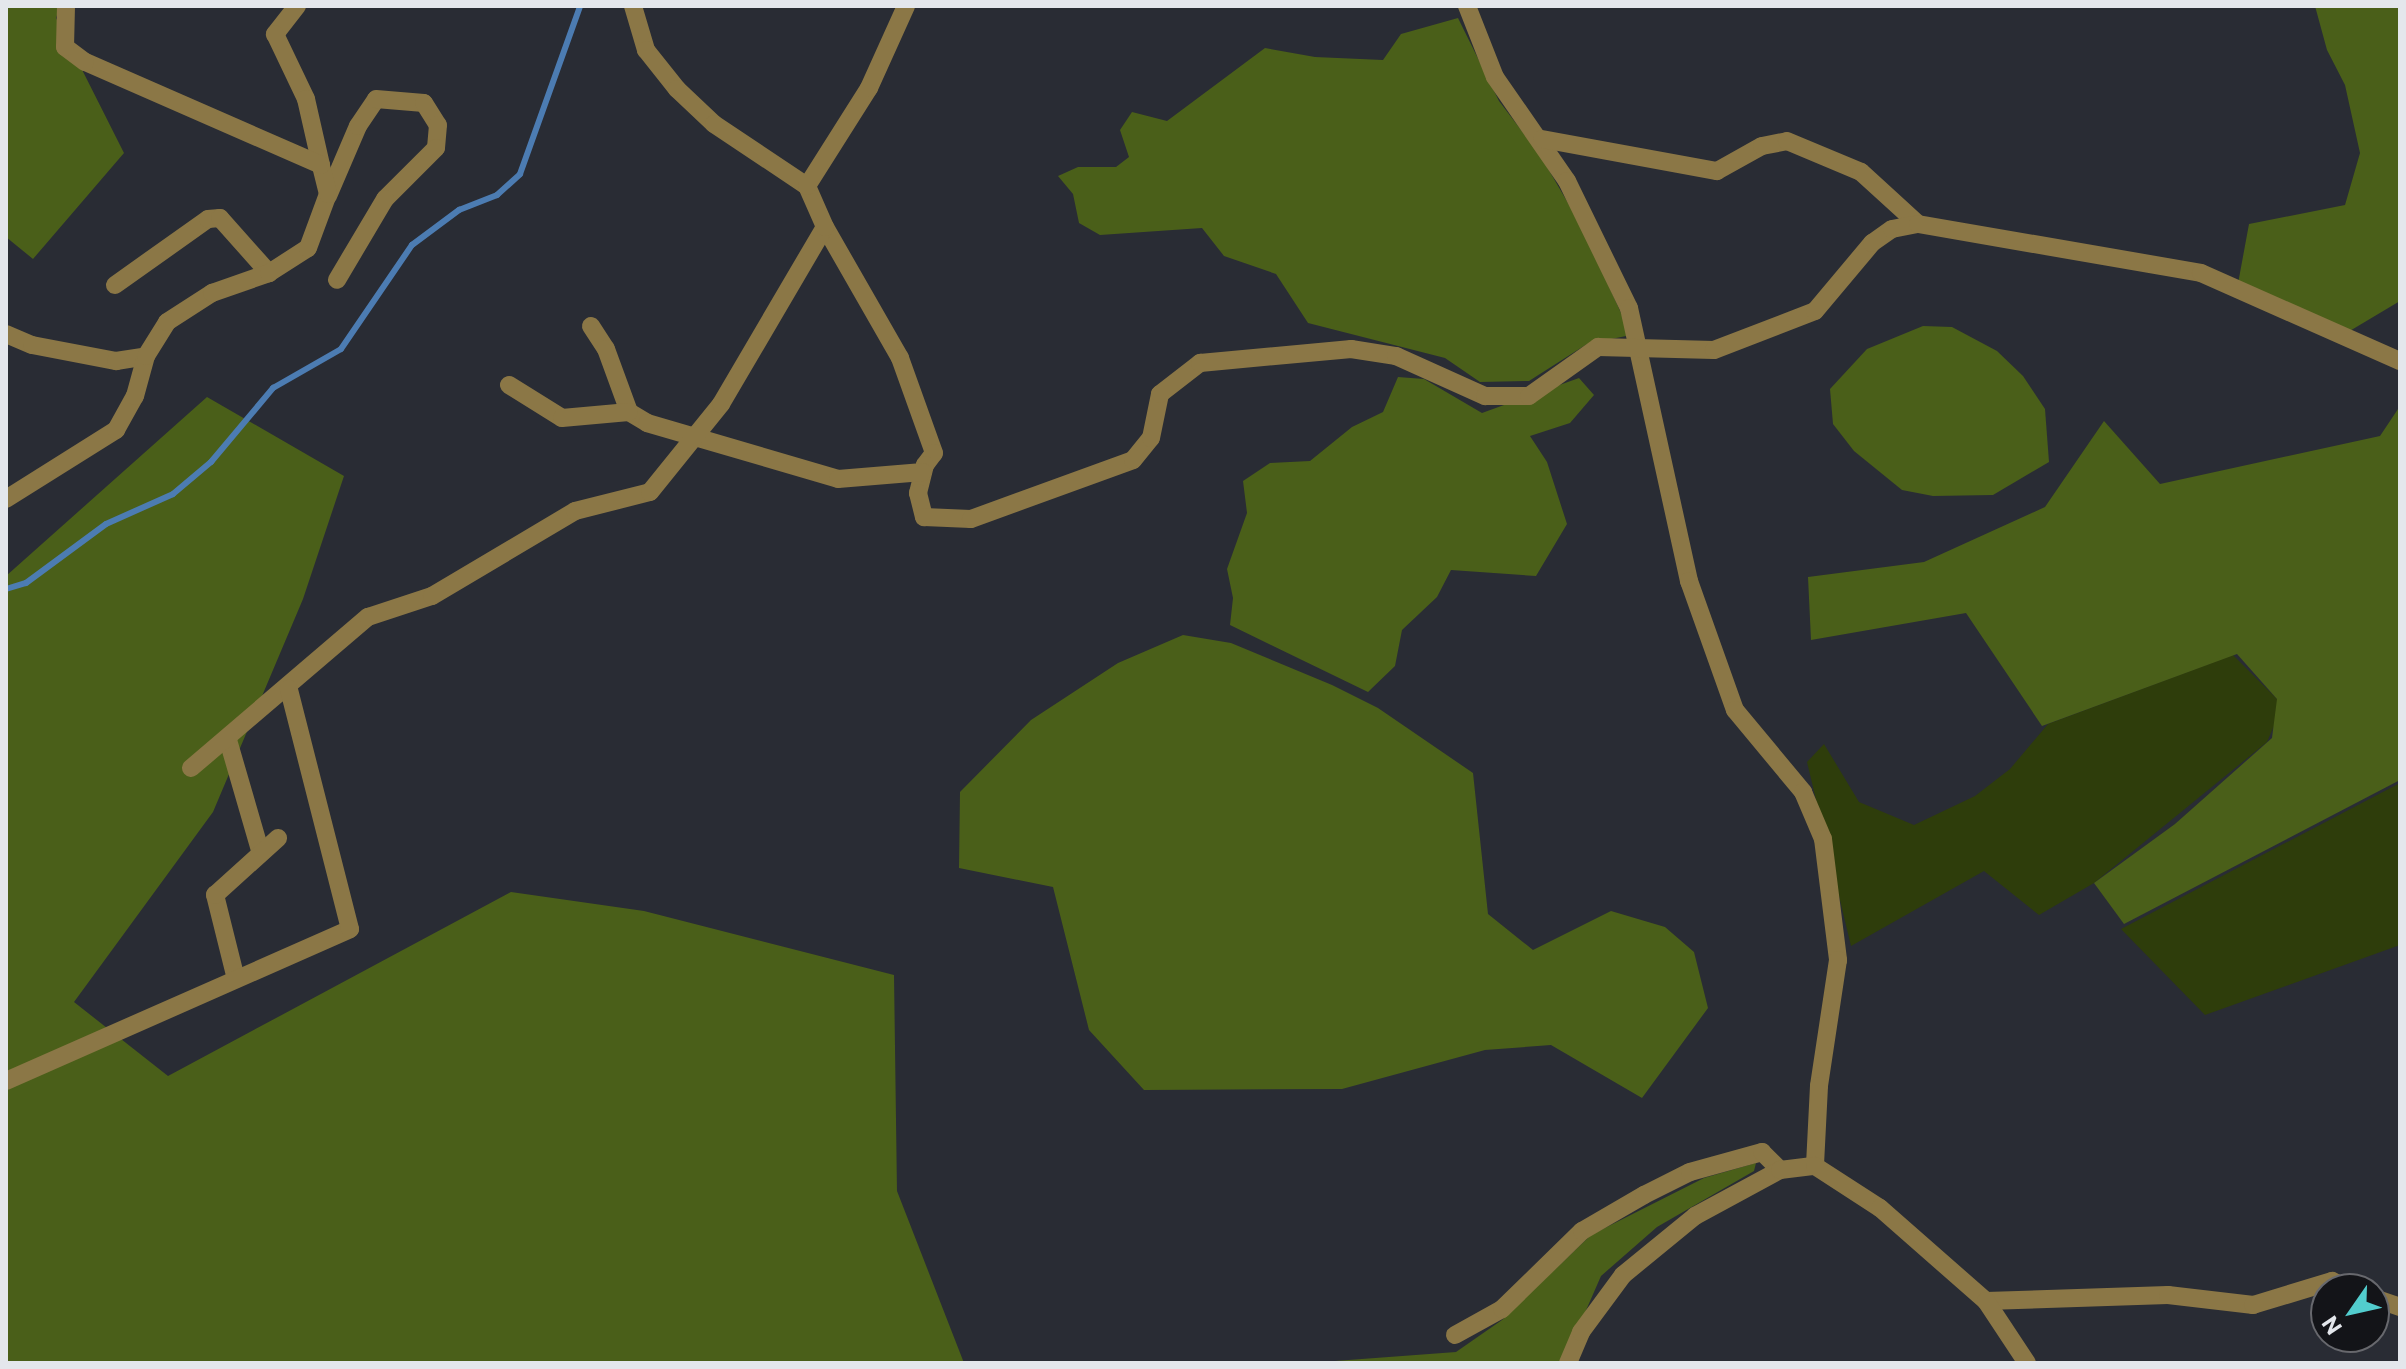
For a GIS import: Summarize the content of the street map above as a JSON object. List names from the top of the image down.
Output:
{
  "north": "bottom left"
}
